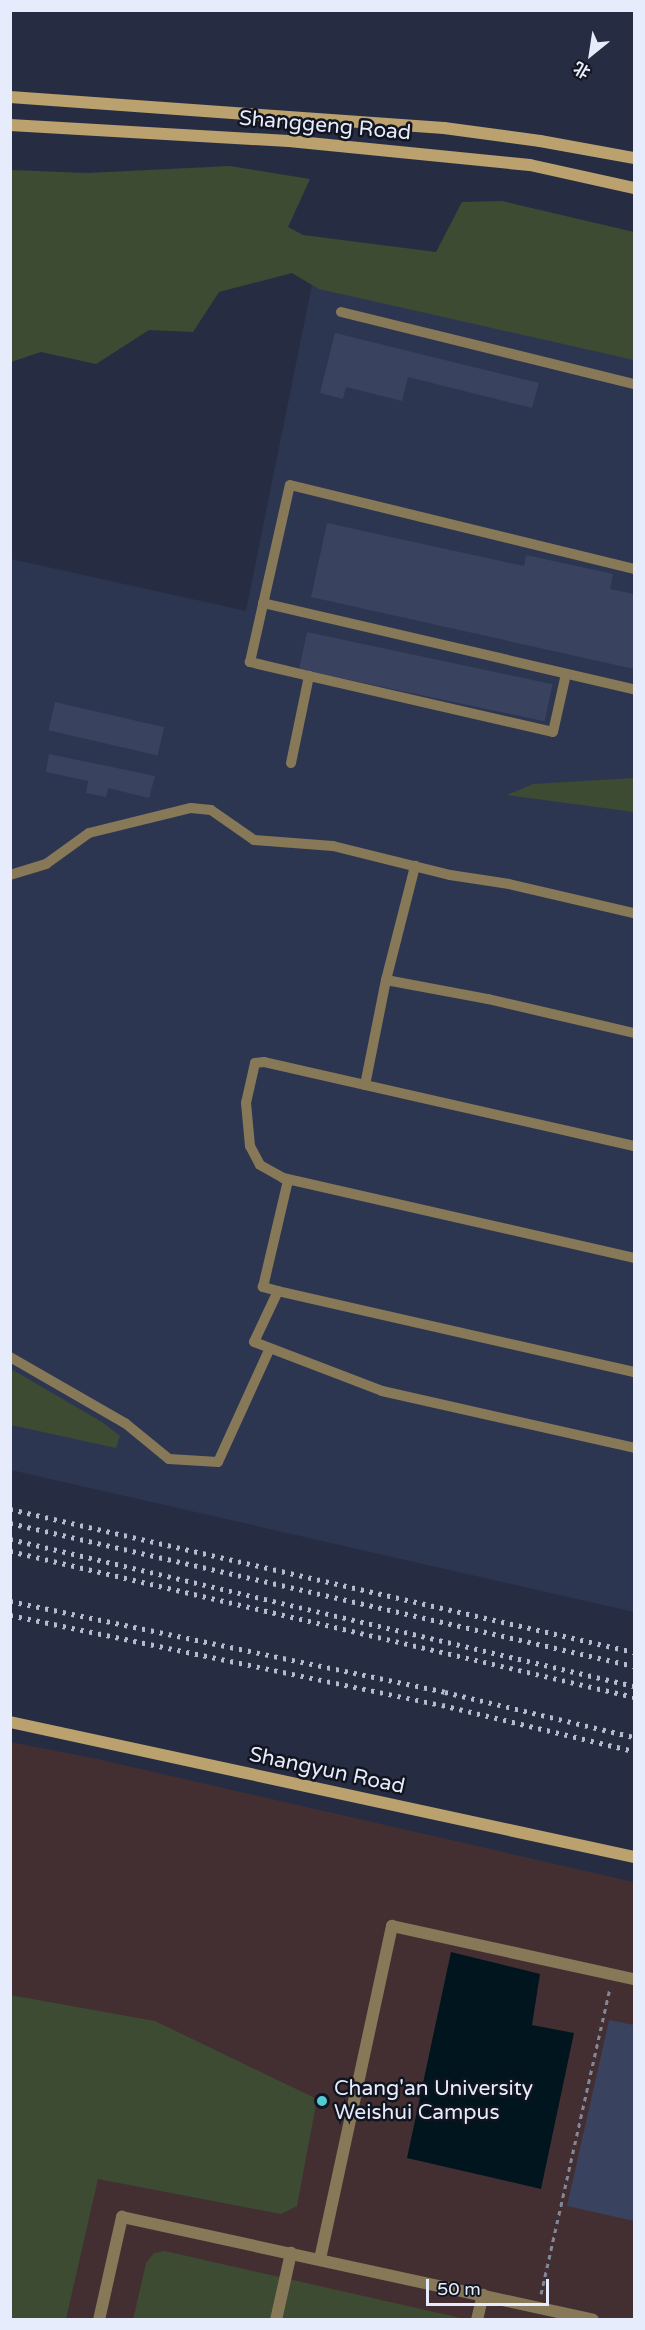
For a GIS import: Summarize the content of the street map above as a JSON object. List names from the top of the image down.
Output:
{
  "streets": {
    "street": ["Shanggeng Road", "Shangyun Road"]
  },
  "places": ["Chang'an University Weishui Campus"],
  "scale_bar": "50 m",
  "north": "bottom left"
}
